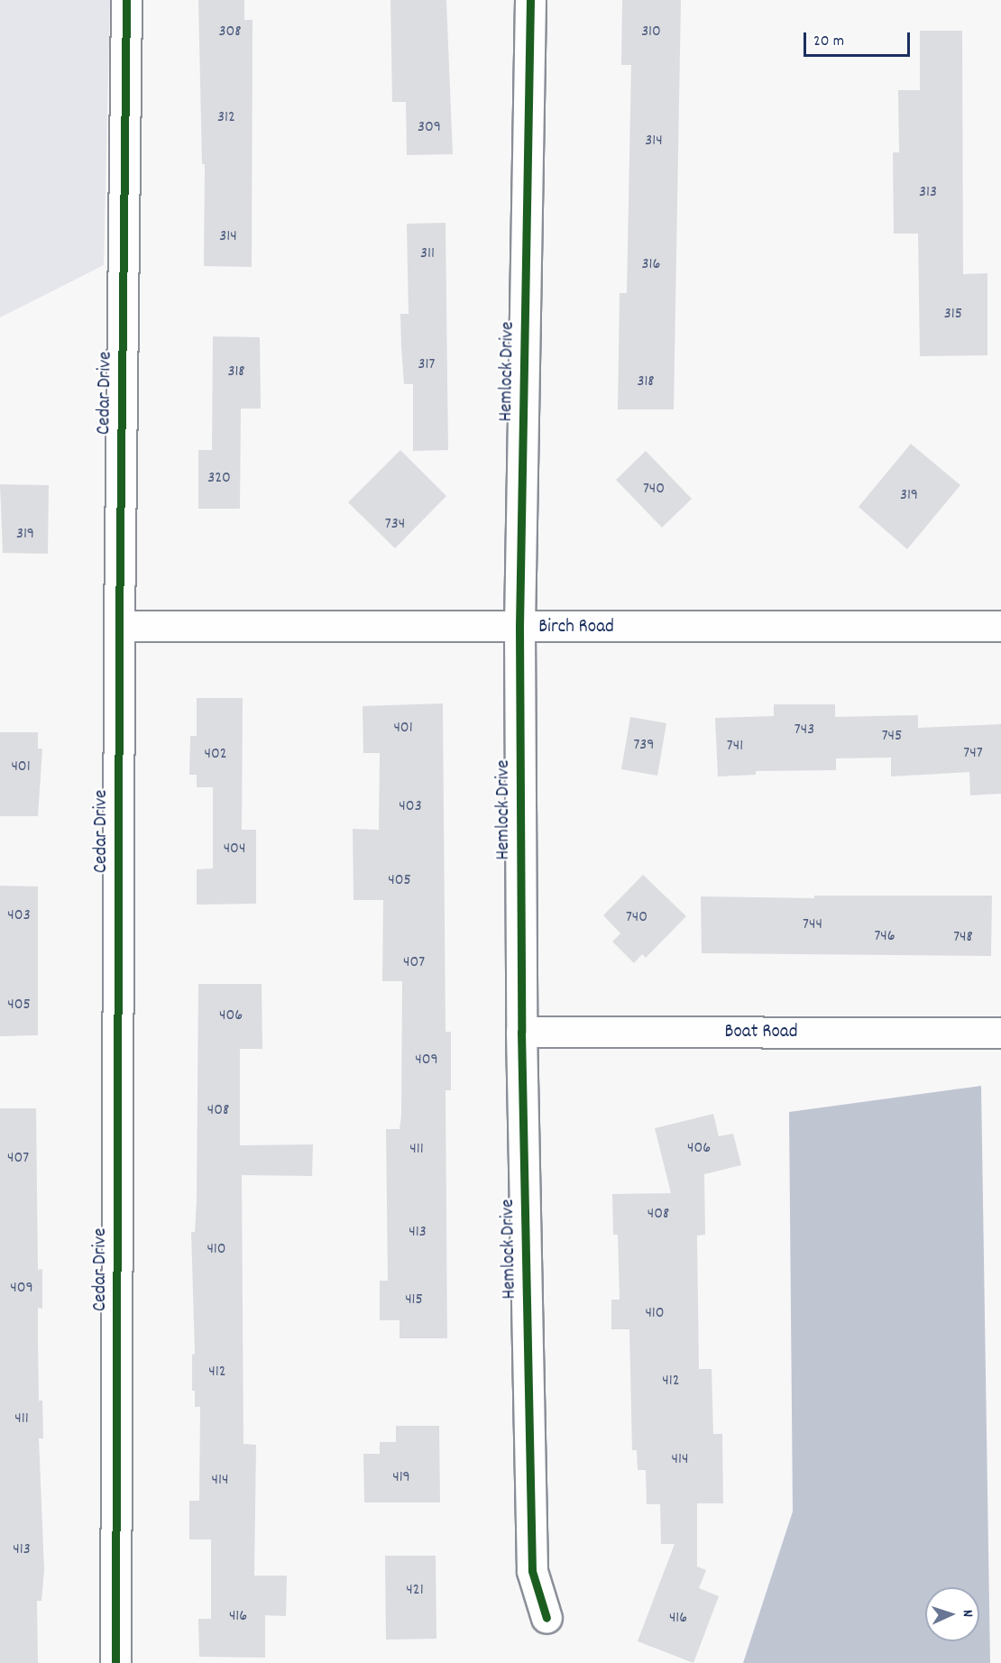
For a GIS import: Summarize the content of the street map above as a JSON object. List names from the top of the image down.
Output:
{
  "streets": {
    "street": [
      "Hemlock Drive",
      "Cedar Drive",
      "Birch Road",
      "Boat Road"
    ]
  },
  "crossings": [
    ["Hemlock Drive", "Birch Road"],
    ["Hemlock Drive", "Boat Road"],
    ["Cedar Drive", "Birch Road"]
  ],
  "house_numbers": [
    "308",
    "310",
    "312",
    "309",
    "314",
    "313",
    "314",
    "311",
    "316",
    "315",
    "317",
    "318",
    "318",
    "320",
    "740",
    "319",
    "734",
    "319",
    "401",
    "743",
    "745",
    "739",
    "741",
    "747",
    "402",
    "401",
    "403",
    "404",
    "405",
    "403",
    "740",
    "744",
    "746",
    "748",
    "407",
    "405",
    "406",
    "409",
    "408",
    "406",
    "411",
    "407",
    "408",
    "413",
    "410",
    "409",
    "415",
    "410",
    "412",
    "412",
    "411",
    "414",
    "419",
    "414",
    "413",
    "421",
    "416",
    "416"
  ],
  "scale_bar": "20 m",
  "north": "right"
}
